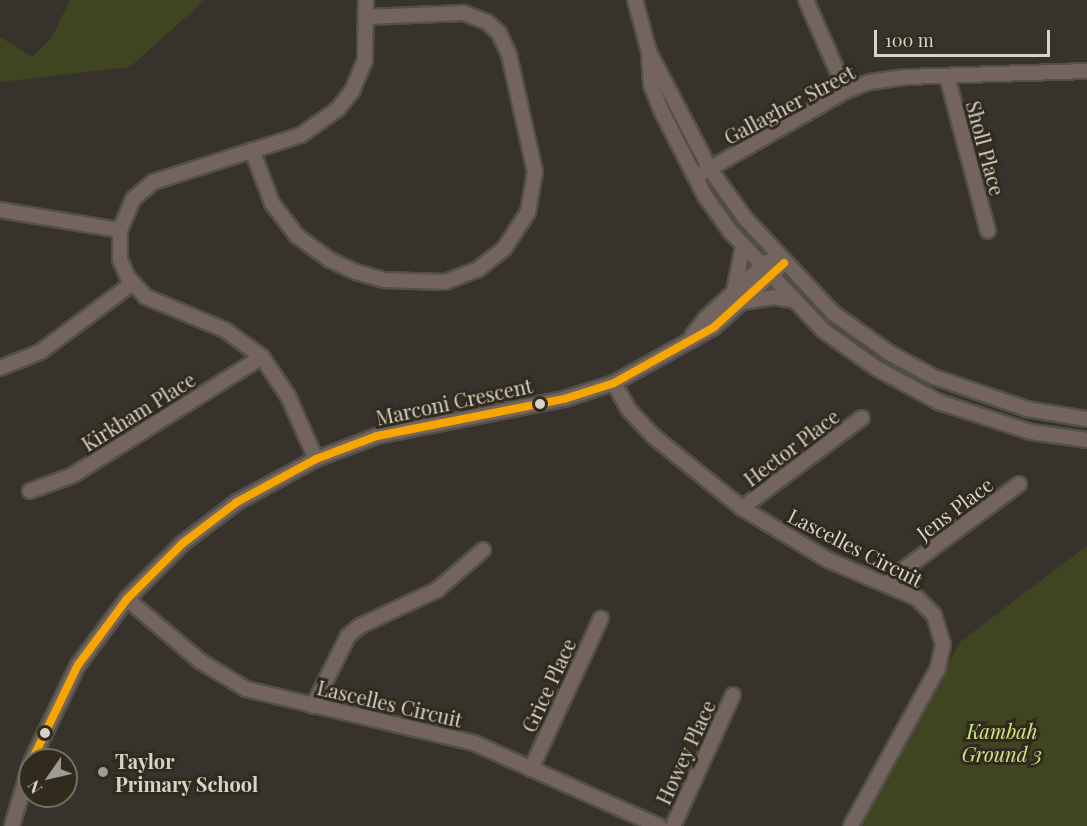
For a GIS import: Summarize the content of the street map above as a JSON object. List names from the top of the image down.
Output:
{
  "streets": {
    "street": [
      "Gallagher Street",
      "Sholl Place",
      "Marconi Crescent",
      "Kirkham Place",
      "Hector Place",
      "Jens Place",
      "Lascelles Circuit",
      "Grice Place",
      "Howey Place"
    ]
  },
  "crossings": [
    ["Gallagher Street", "Sholl Place"],
    ["Marconi Crescent", "Lascelles Circuit"],
    ["Hector Place", "Lascelles Circuit"],
    ["Jens Place", "Lascelles Circuit"],
    ["Lascelles Circuit", "Grice Place"]
  ],
  "parks": ["Kambah Ground 3"],
  "places": ["Taylor Primary School"],
  "scale_bar": "100 m",
  "north": "bottom left"
}
